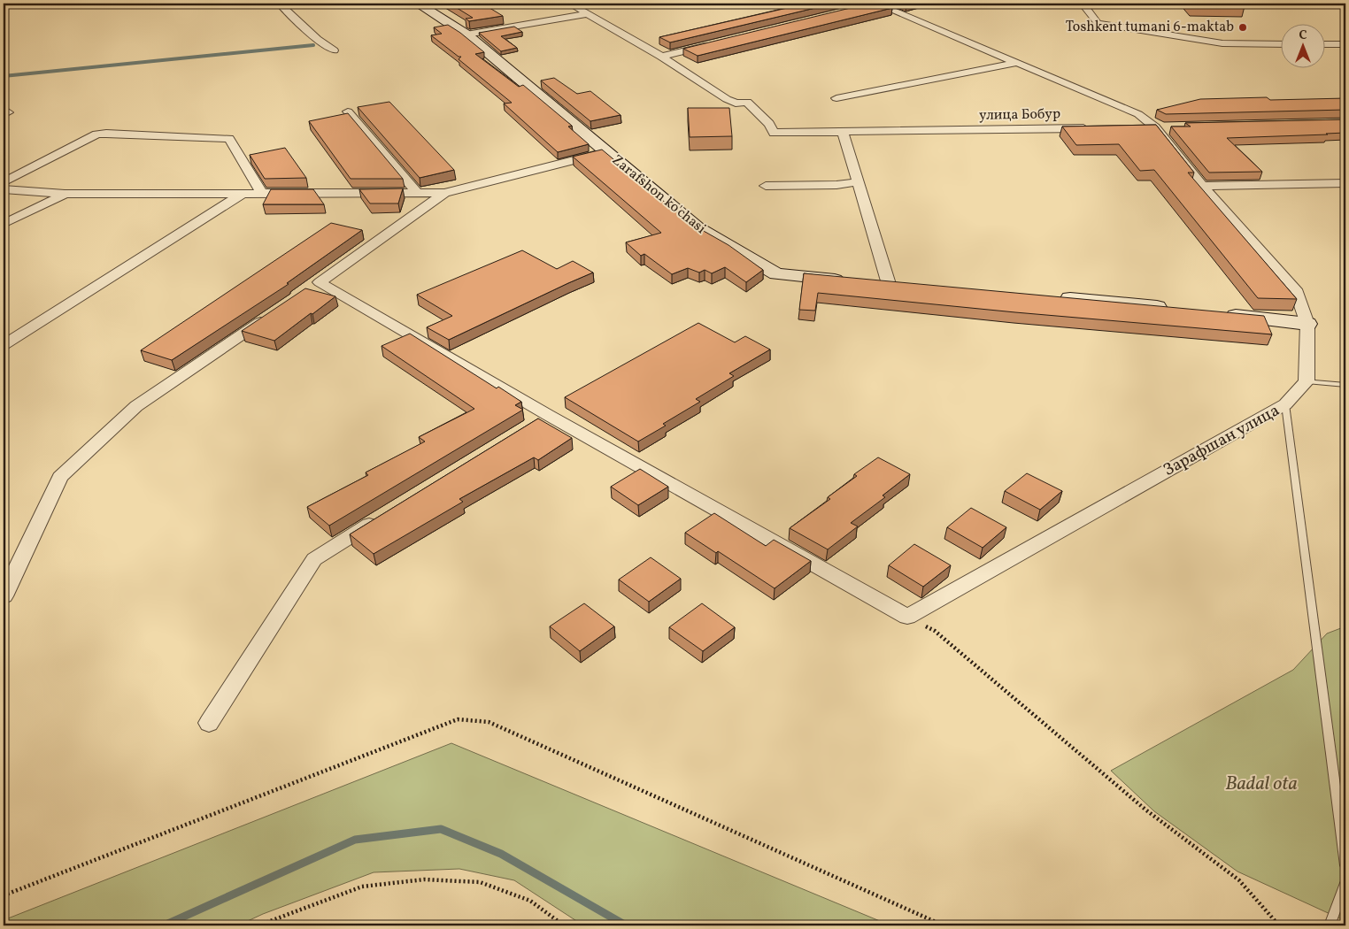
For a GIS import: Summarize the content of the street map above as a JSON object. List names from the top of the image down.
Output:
{
  "streets": {
    "street": ["улица Бобур", "Zarafshon ko'chasi", "Зарафшан улица"]
  },
  "parks": ["Badal ota"],
  "places": ["Toshkent tumani 6-maktab"],
  "north": "top"
}
